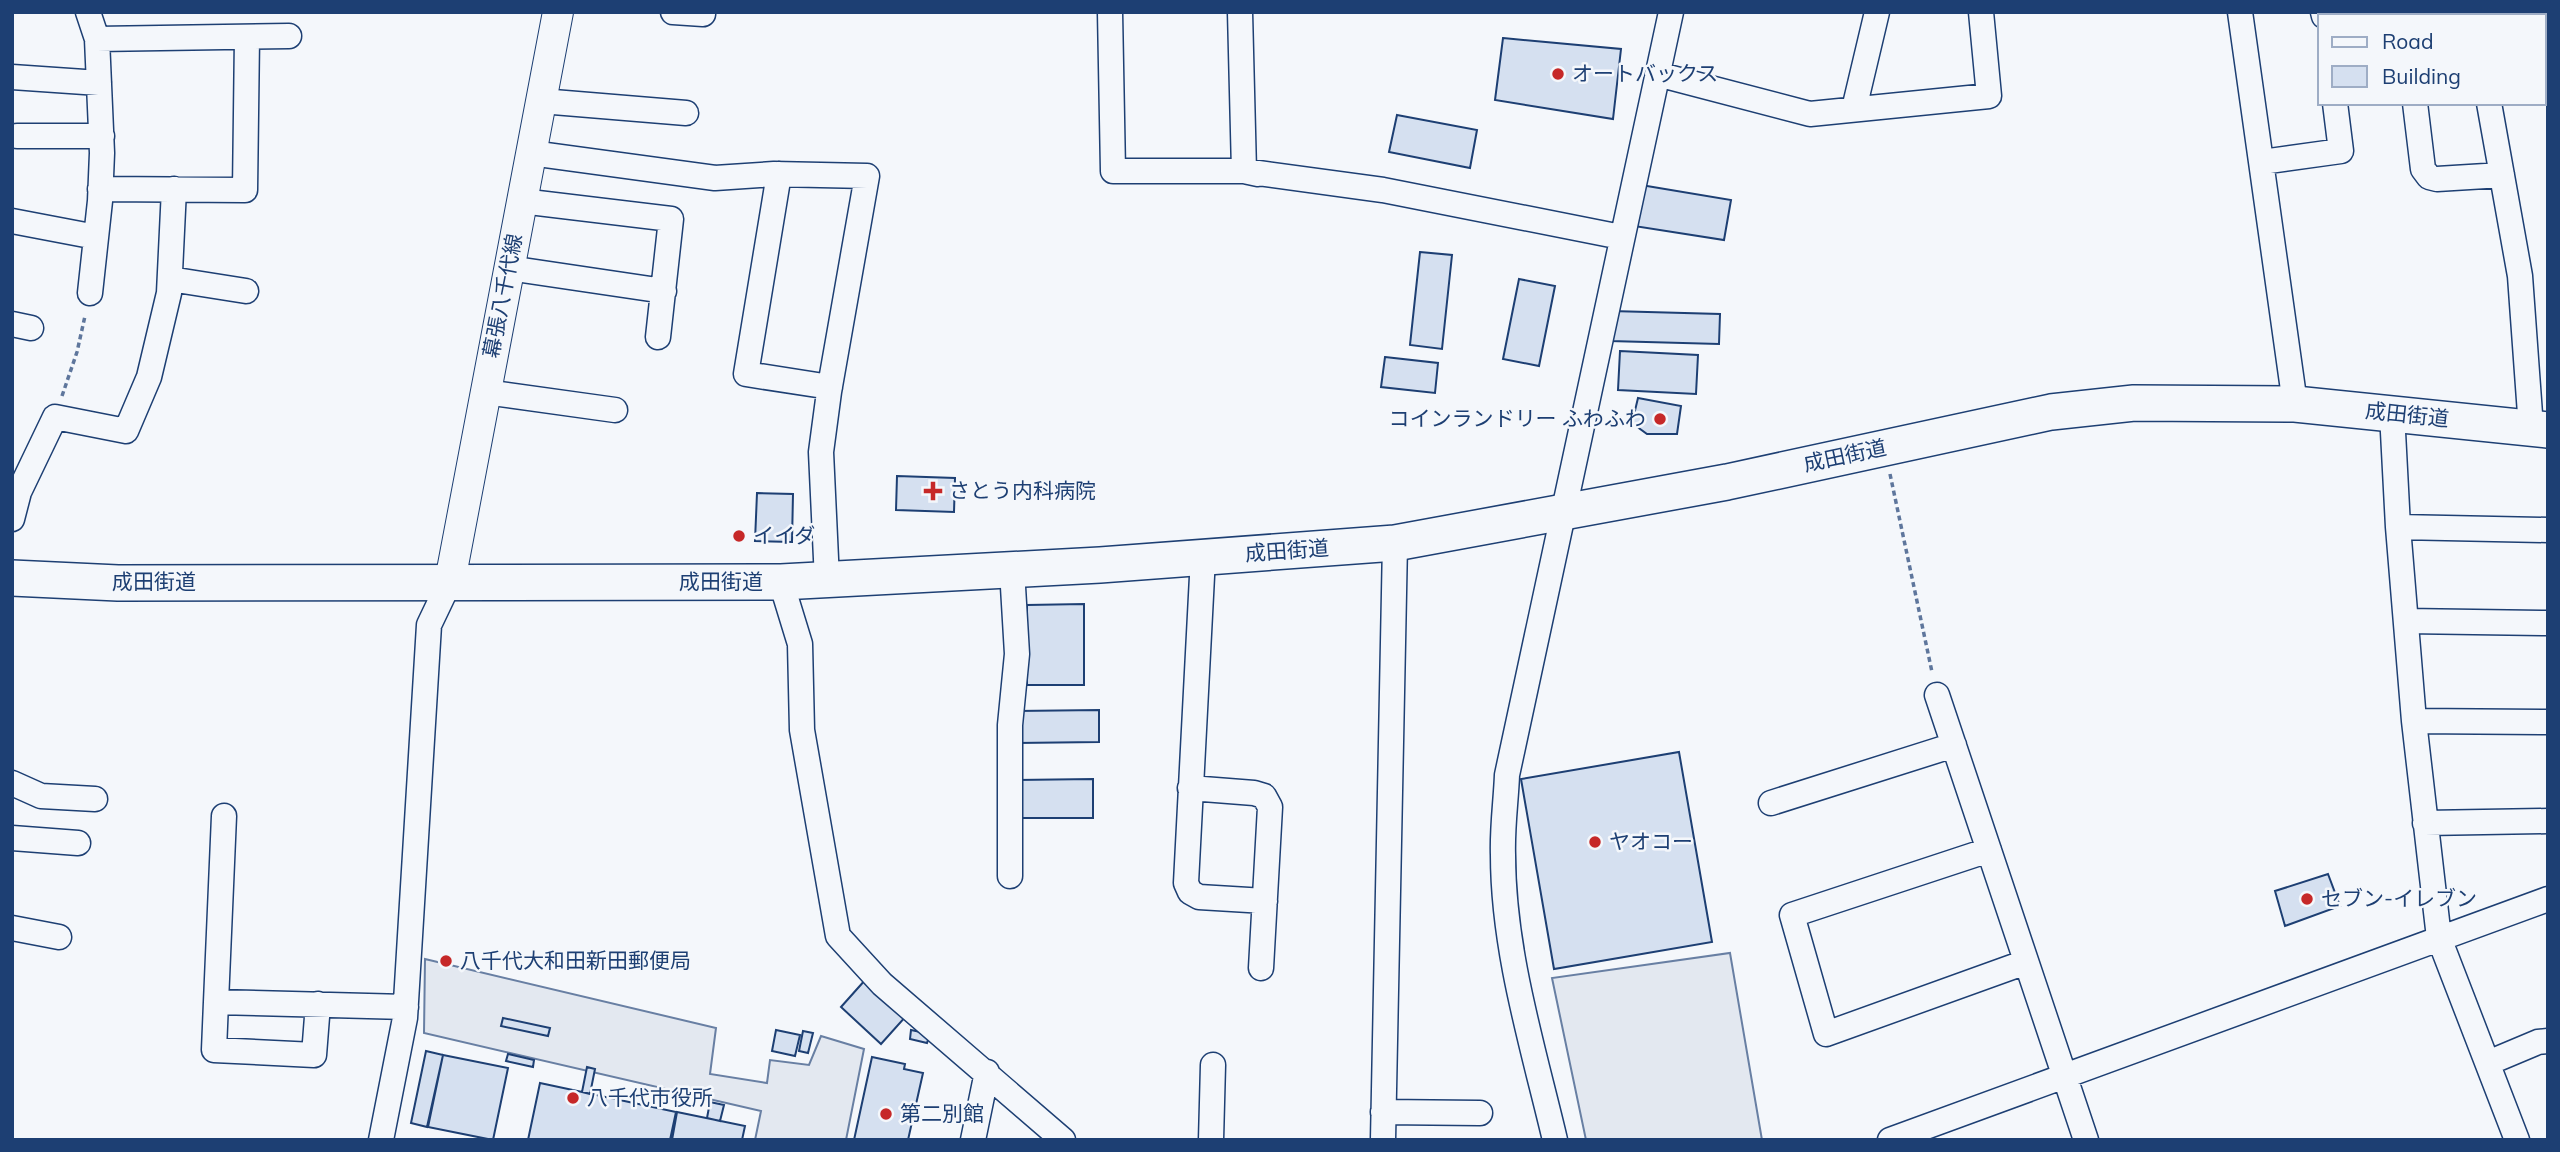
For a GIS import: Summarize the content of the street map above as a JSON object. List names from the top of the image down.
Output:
{
  "streets": {
    "highway": ["成田街道"],
    "main road": ["幕張八千代線"]
  },
  "crossings": [
    ["幕張八千代線", "成田街道"]
  ],
  "places": {
    "other": [
      "オートバックス",
      "コインランドリー ふわふわ",
      "イイダ",
      "ヤオコー",
      "セブン-イレブン",
      "八千代大和田新田郵便局",
      "八千代市役所",
      "第二別館"
    ],
    "health": ["さとう内科病院"]
  },
  "legend": ["Road", "Building"]
}
